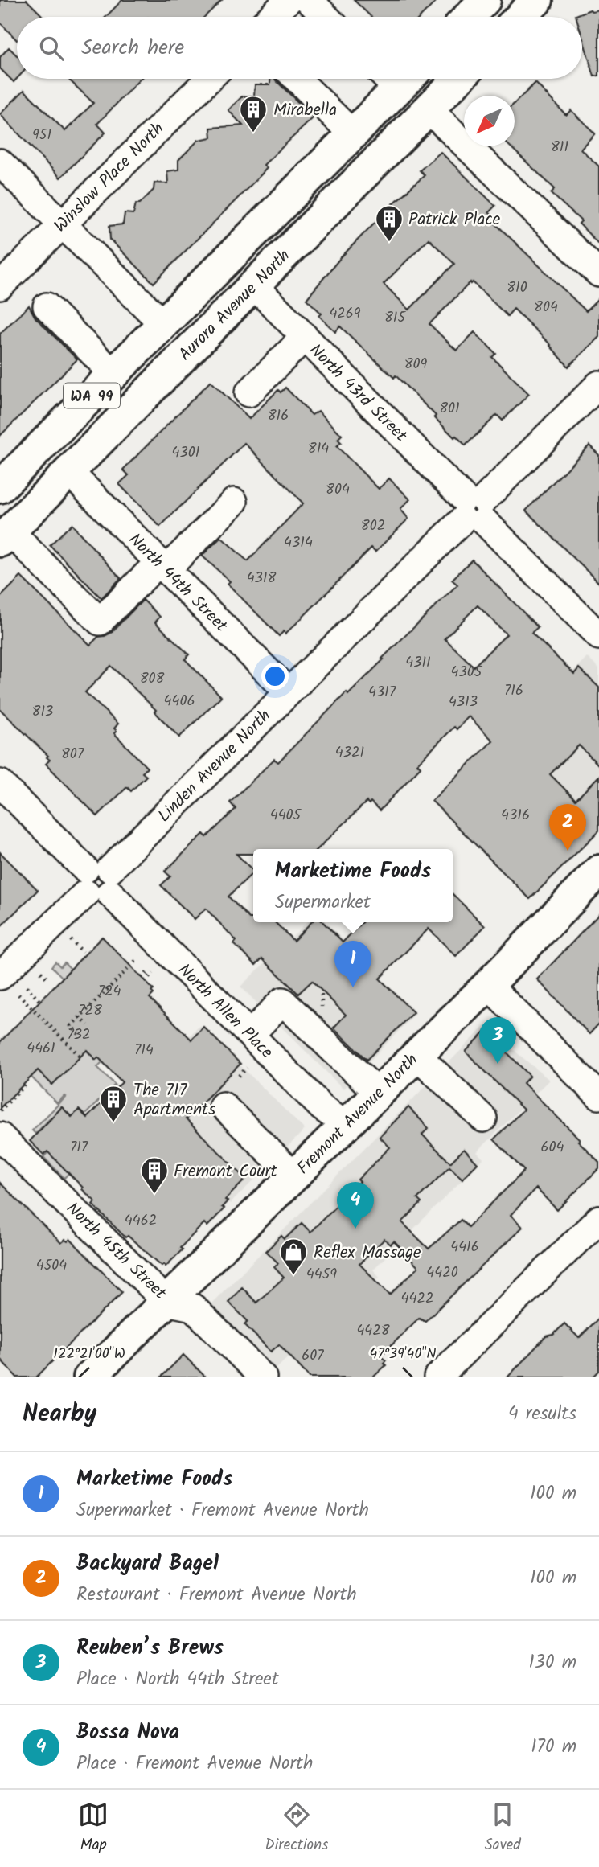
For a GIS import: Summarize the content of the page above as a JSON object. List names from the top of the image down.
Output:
{
  "streets": {
    "main road": ["Aurora Avenue North", "WA 99", "Fremont Avenue North"],
    "street": [
      "Winslow Place North",
      "North 43rd Street",
      "North 44th Street",
      "Linden Avenue North",
      "North Allen Place",
      "North 45th Street"
    ]
  },
  "crossings": [
    ["Aurora Avenue North", "North 43rd Street"],
    ["Aurora Avenue North", "North 44th Street"],
    ["North 43rd Street", "Linden Avenue North"],
    ["North 44th Street", "Linden Avenue North"],
    ["Linden Avenue North", "North Allen Place"],
    ["North Allen Place", "Fremont Avenue North"],
    ["Fremont Avenue North", "North 45th Street"]
  ],
  "places": {
    "building": [
      "Mirabella",
      "Patrick Place",
      "The 717 Apartments",
      "Fremont Court"
    ],
    "shop": ["Reflex Massage"]
  },
  "house_numbers": [
    "951",
    "811",
    "810",
    "804",
    "4269",
    "815",
    "809",
    "801",
    "816",
    "814",
    "4301",
    "804",
    "802",
    "4314",
    "4318",
    "4311",
    "4305",
    "808",
    "716",
    "4317",
    "4406",
    "4313",
    "813",
    "4321",
    "807",
    "4405",
    "4316",
    "724",
    "728",
    "732",
    "4461",
    "714",
    "717",
    "604",
    "4462",
    "4416",
    "4504",
    "4420",
    "4459",
    "4422",
    "4428",
    "607"
  ],
  "north": "bottom left",
  "page": {
    "search": "Search here",
    "pins": [
      "2",
      "1",
      "3",
      "4"
    ],
    "popup": ["Marketime Foods", "Supermarket"],
    "heading": ["Nearby", "4 results"],
    "list": [
      {
        "mark": "1",
        "name": "Marketime Foods",
        "note": "Supermarket · Fremont Avenue North",
        "value": "100 m"
      },
      {
        "mark": "2",
        "name": "Backyard Bagel",
        "note": "Restaurant · Fremont Avenue North",
        "value": "100 m"
      },
      {
        "mark": "3",
        "name": "Reuben’s Brews",
        "note": "Place · North 44th Street",
        "value": "130 m"
      },
      {
        "mark": "4",
        "name": "Bossa Nova",
        "note": "Place · Fremont Avenue North",
        "value": "170 m"
      }
    ],
    "nav": ["Map", "Directions", "Saved"]
  },
  "coordinates": ["122°21'00\"W", "47°39'40\"N"]
}
